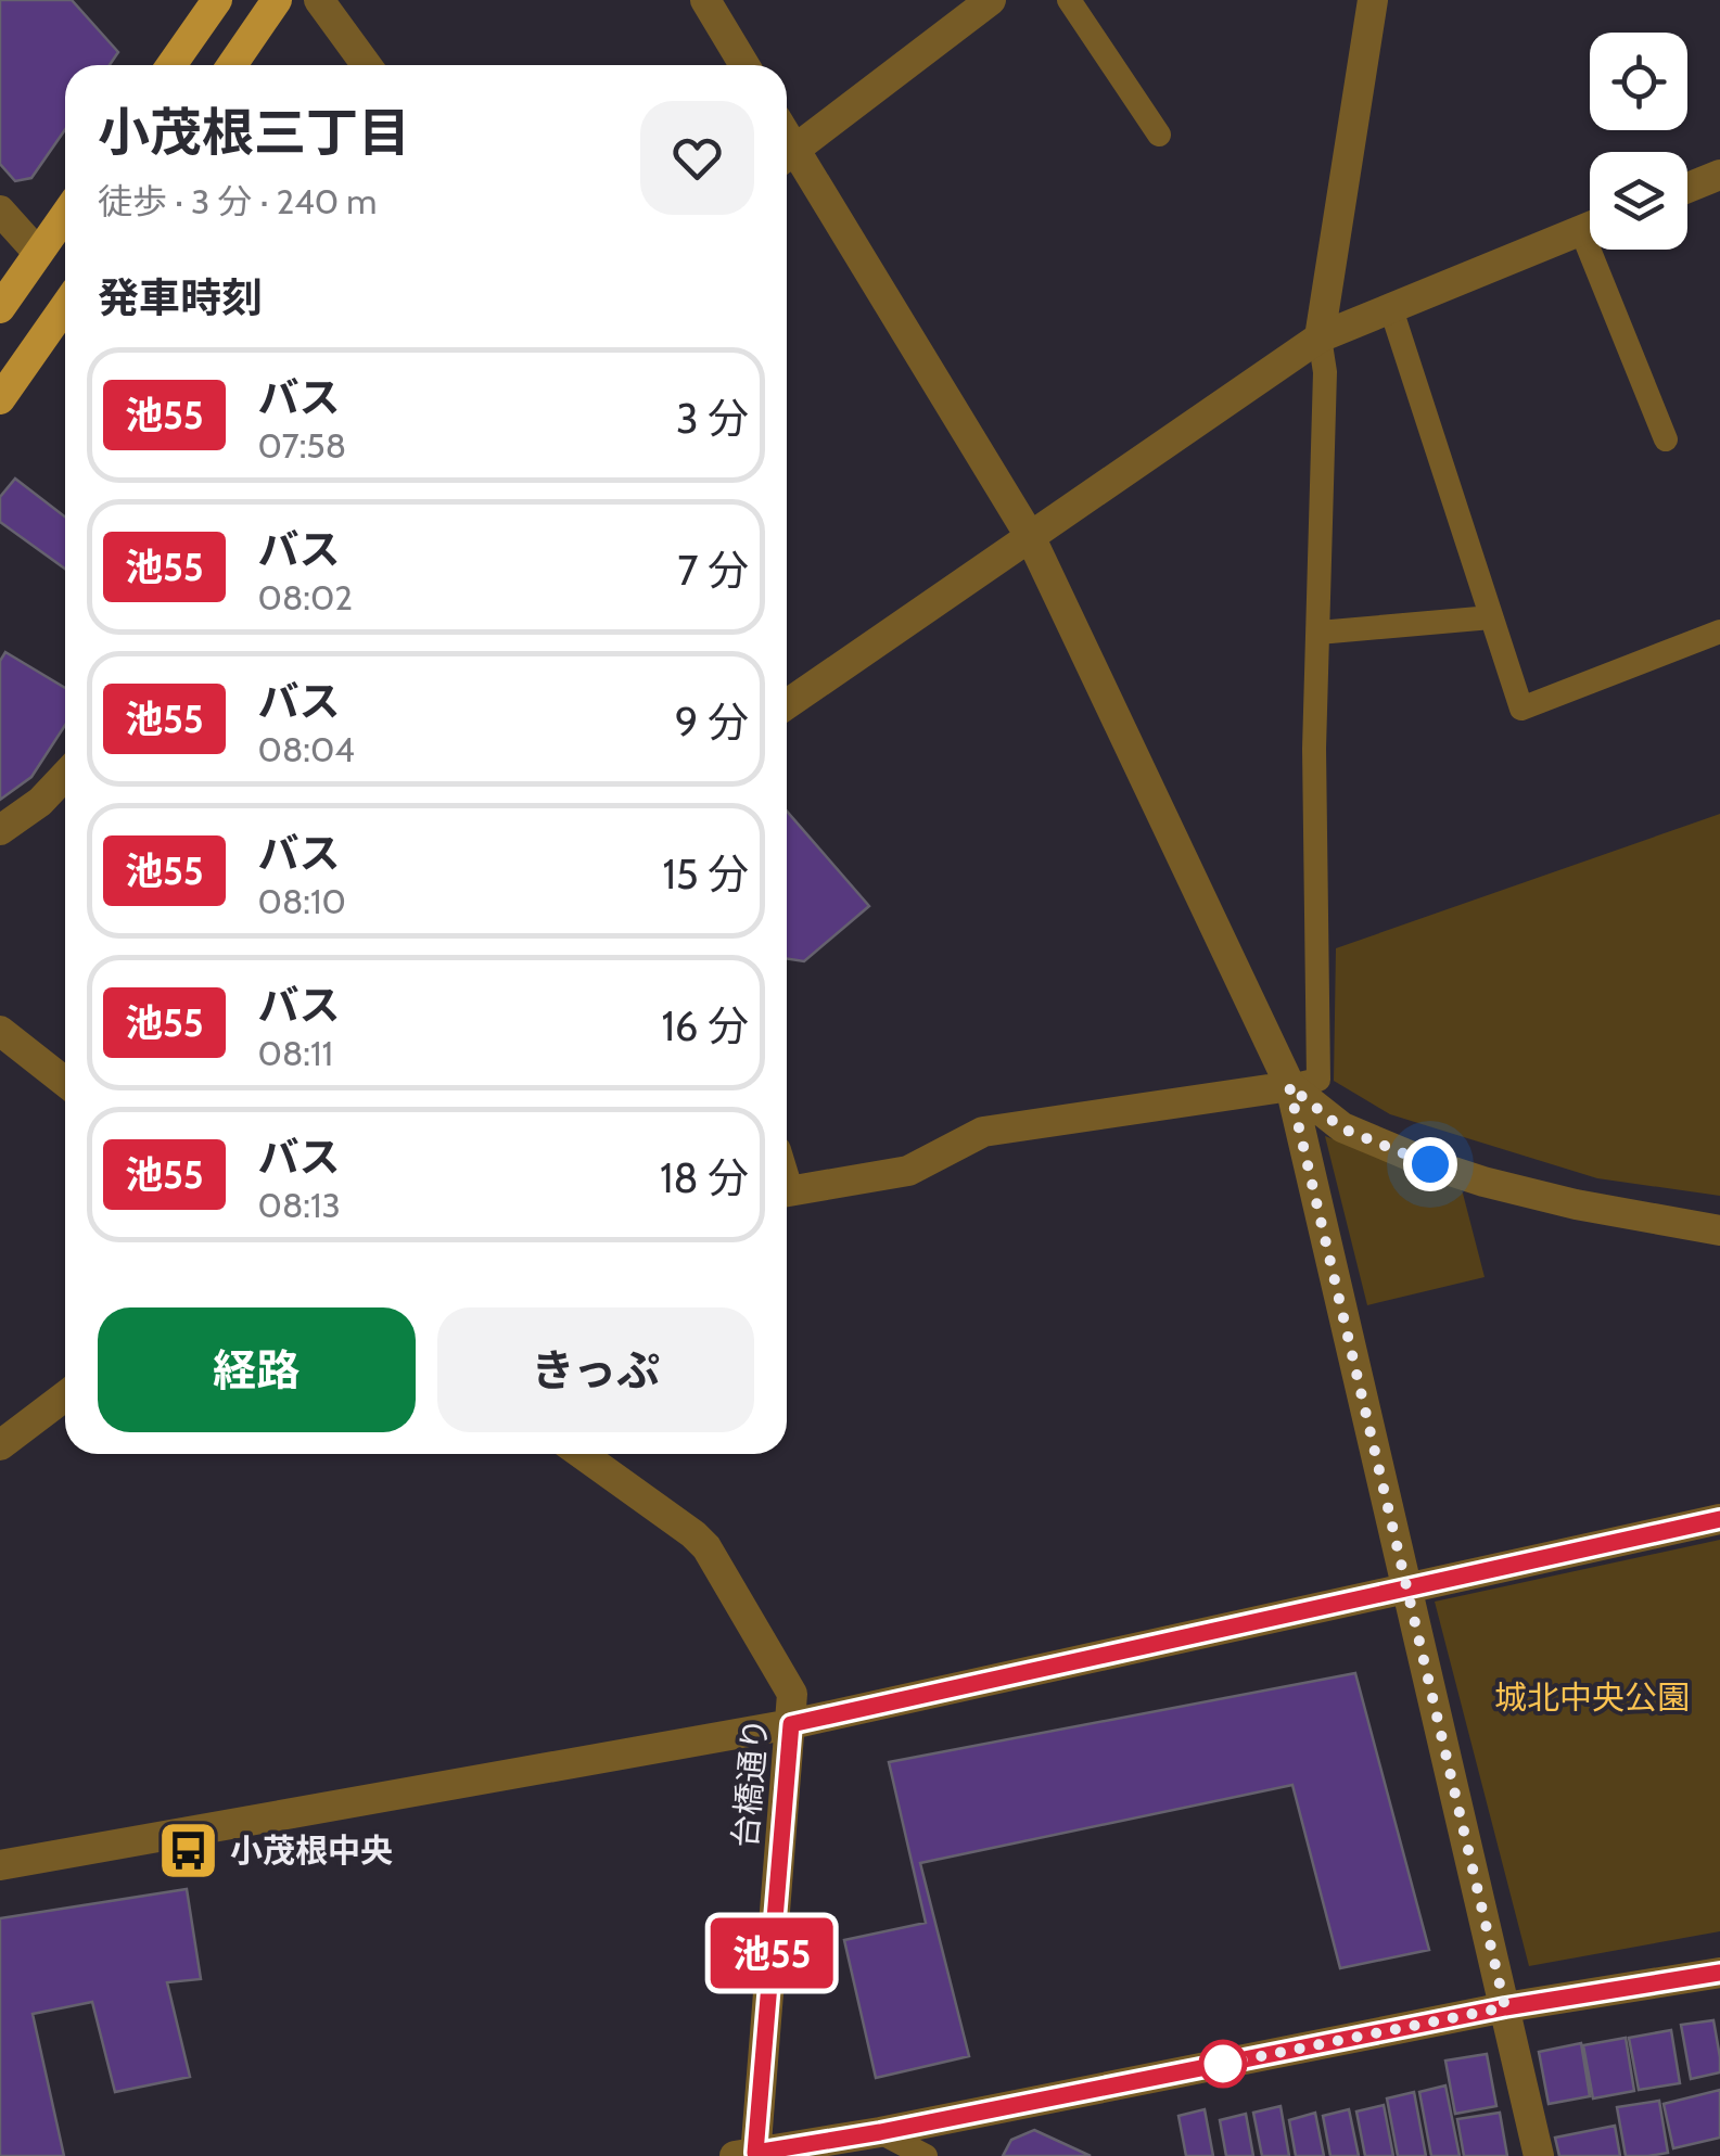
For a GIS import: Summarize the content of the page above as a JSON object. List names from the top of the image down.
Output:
{
  "streets": {
    "street": ["台橋通り"]
  },
  "parks": ["城北中央公園"],
  "places": {
    "bus stop": ["小茂根中央"]
  },
  "lines": ["bus line 池55"],
  "page": {
    "on_map": "池55",
    "heading": [
      ["小茂根三丁目", "徒歩 · 3 分 · 240 m"],
      "発車時刻"
    ],
    "list": [
      {
        "mark": "池55",
        "name": "バス",
        "note": "07:58",
        "value": "3 分"
      },
      {
        "mark": "池55",
        "name": "バス",
        "note": "08:02",
        "value": "7 分"
      },
      {
        "mark": "池55",
        "name": "バス",
        "note": "08:04",
        "value": "9 分"
      },
      {
        "mark": "池55",
        "name": "バス",
        "note": "08:10",
        "value": "15 分"
      },
      {
        "mark": "池55",
        "name": "バス",
        "note": "08:11",
        "value": "16 分"
      },
      {
        "mark": "池55",
        "name": "バス",
        "note": "08:13",
        "value": "18 分"
      }
    ],
    "buttons": ["経路", "きっぷ"]
  }
}
